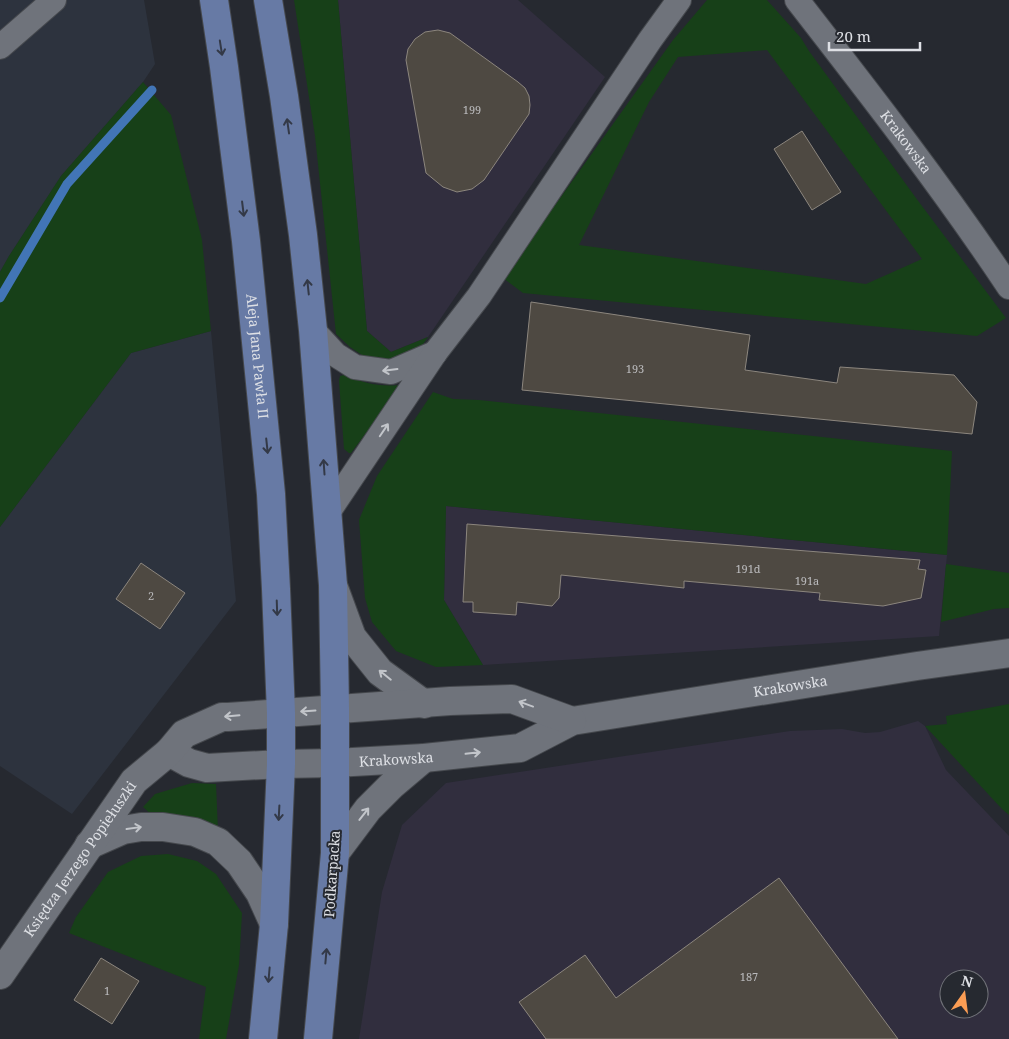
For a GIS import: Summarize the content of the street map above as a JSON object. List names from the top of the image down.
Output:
{
  "streets": {
    "main road": [
      "Krakowska",
      "Aleja Jana Pawła II",
      "Księdza Jerzego Popiełuszki",
      "Podkarpacka"
    ]
  },
  "crossings": [
    ["Krakowska", "Księdza Jerzego Popiełuszki"],
    ["Krakowska", "Podkarpacka"],
    ["Aleja Jana Pawła II", "Księdza Jerzego Popiełuszki"],
    ["Księdza Jerzego Popiełuszki", "Podkarpacka"]
  ],
  "house_numbers": [
    "199",
    "193",
    "191d",
    "191a",
    "2",
    "187",
    "1"
  ],
  "scale_bar": "20 m",
  "north": "top"
}
